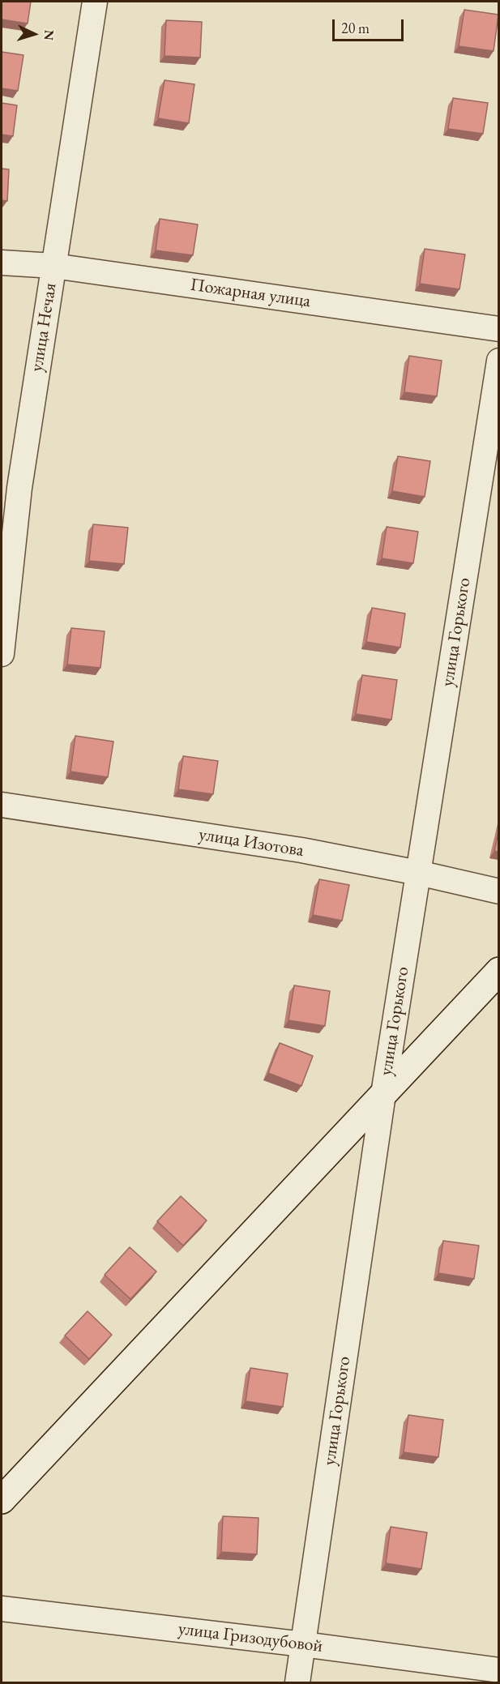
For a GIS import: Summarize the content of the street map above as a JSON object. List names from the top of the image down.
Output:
{
  "streets": {
    "street": [
      "Пожарная улица",
      "улица Нечая",
      "улица Горького",
      "улица Изотова",
      "улица Гризодубовой"
    ]
  },
  "crossings": [
    ["Пожарная улица", "улица Нечая"],
    ["улица Горького", "улица Изотова"],
    ["улица Горького", "улица Гризодубовой"]
  ],
  "scale_bar": "20 m",
  "north": "right"
}
